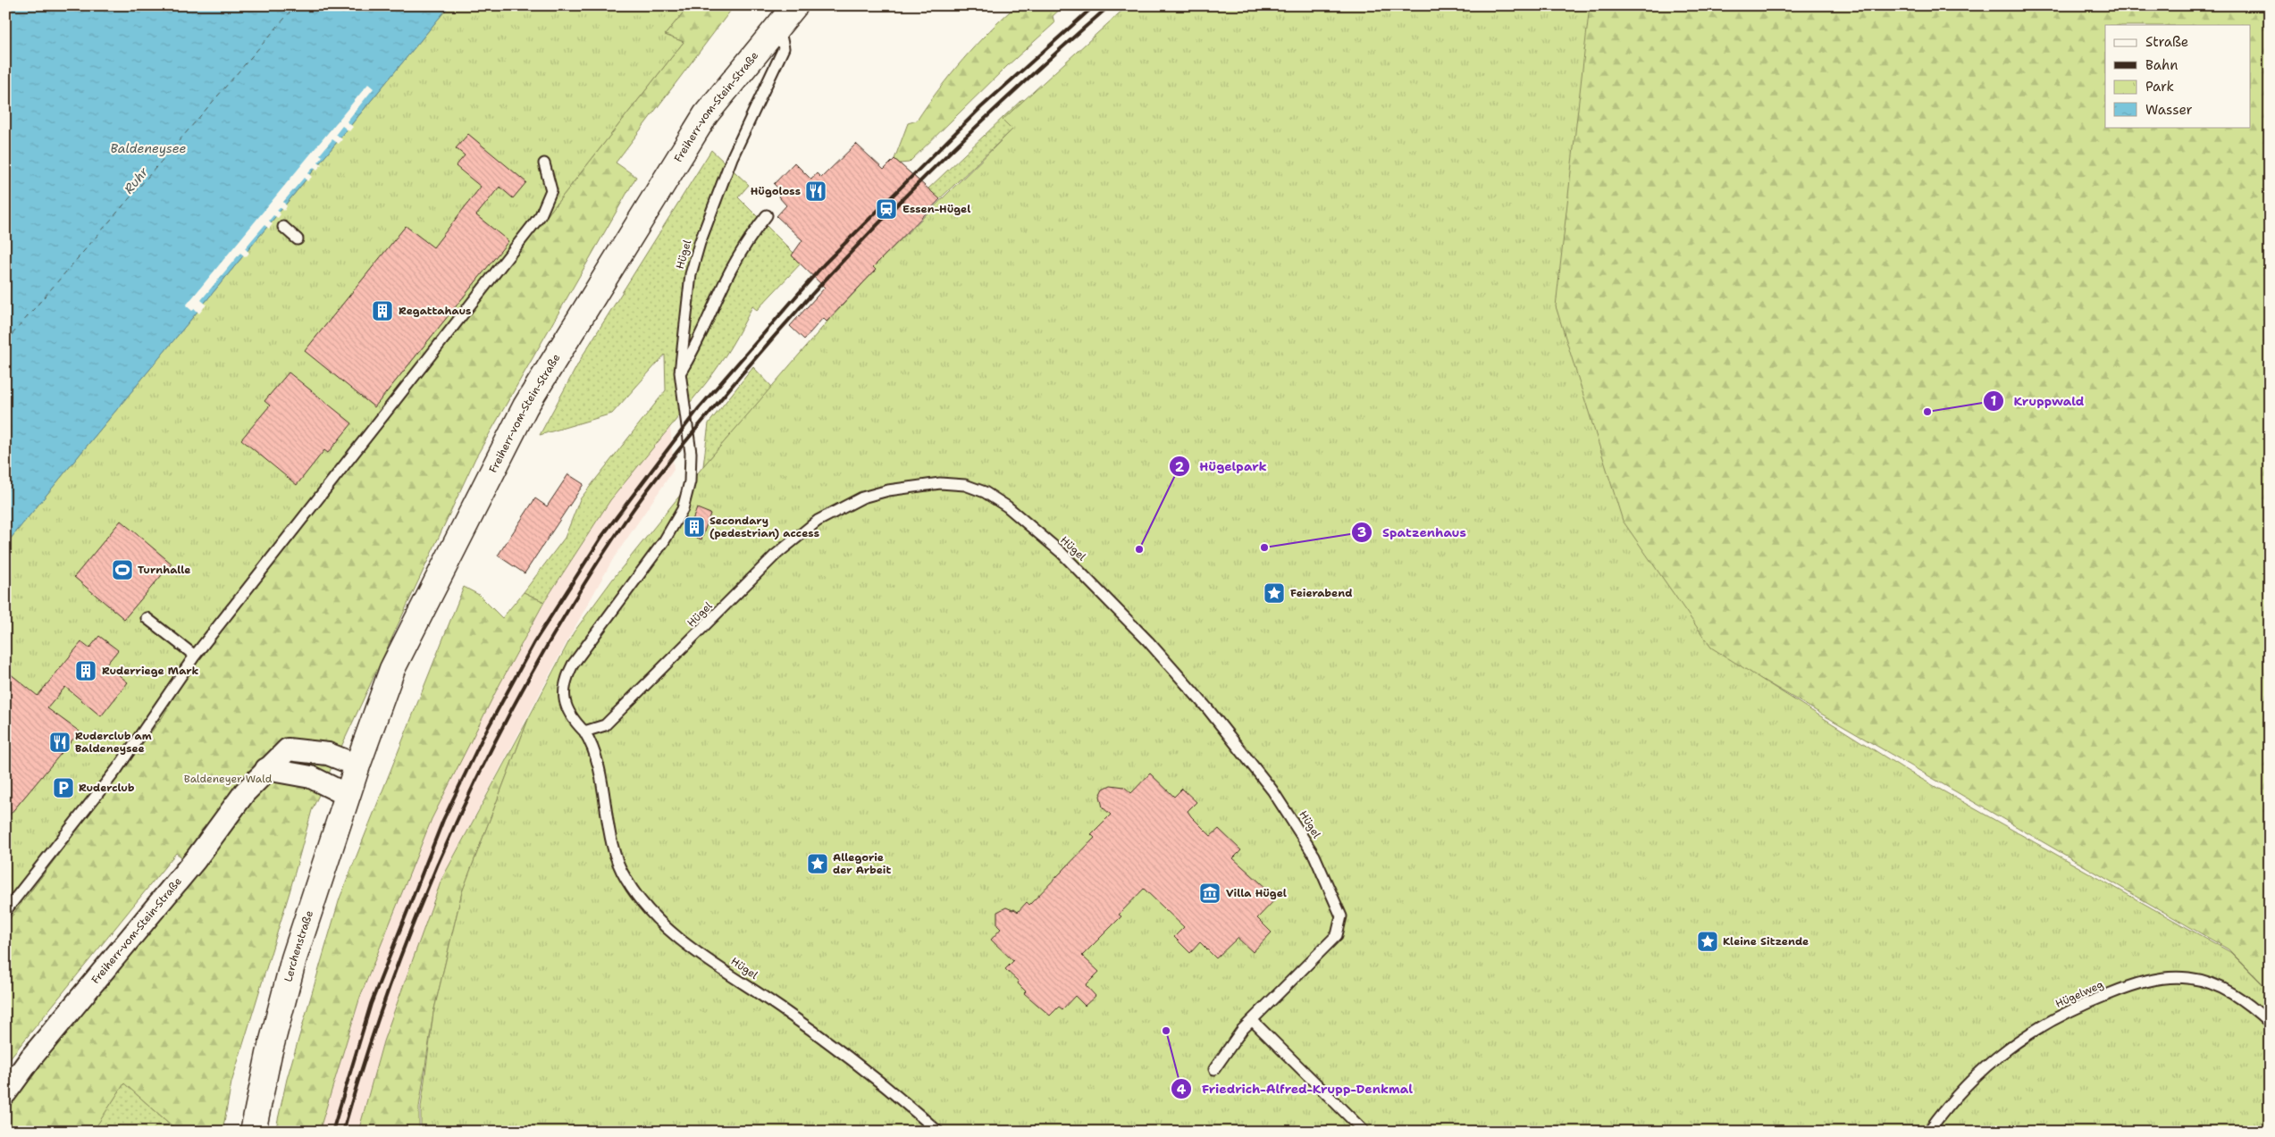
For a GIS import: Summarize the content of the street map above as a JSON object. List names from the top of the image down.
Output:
{
  "streets": {
    "main road": ["Freiherr-vom-Stein-Straße", "Lerchenstraße"],
    "lane": ["Hügel", "Hügelweg"]
  },
  "crossings": [
    ["Freiherr-vom-Stein-Straße", "Hügel"],
    ["Freiherr-vom-Stein-Straße", "Lerchenstraße"]
  ],
  "water": ["Baldeneysee", "Ruhr"],
  "parks": ["Baldeneyer Wald"],
  "places": {
    "restaurant": ["Hügoloss", "Ruderclub am Baldeneysee"],
    "station": ["Essen-Hügel"],
    "building": ["Regattahaus", "Secondary (pedestrian) access", "Ruderriege Mark"],
    "other": [
      "Kruppwald",
      "Spatzenhaus",
      "Hügelpark",
      "Friedrich-Alfred-Krupp-Denkmal"
    ],
    "sports": ["Turnhalle"],
    "place": ["Feierabend", "Allegorie der Arbeit", "Kleine Sitzende"],
    "parking": ["Ruderclub"],
    "museum": ["Villa Hügel"]
  },
  "legend": [
    "Straße",
    "Bahn",
    "Park",
    "Wasser"
  ]
}
